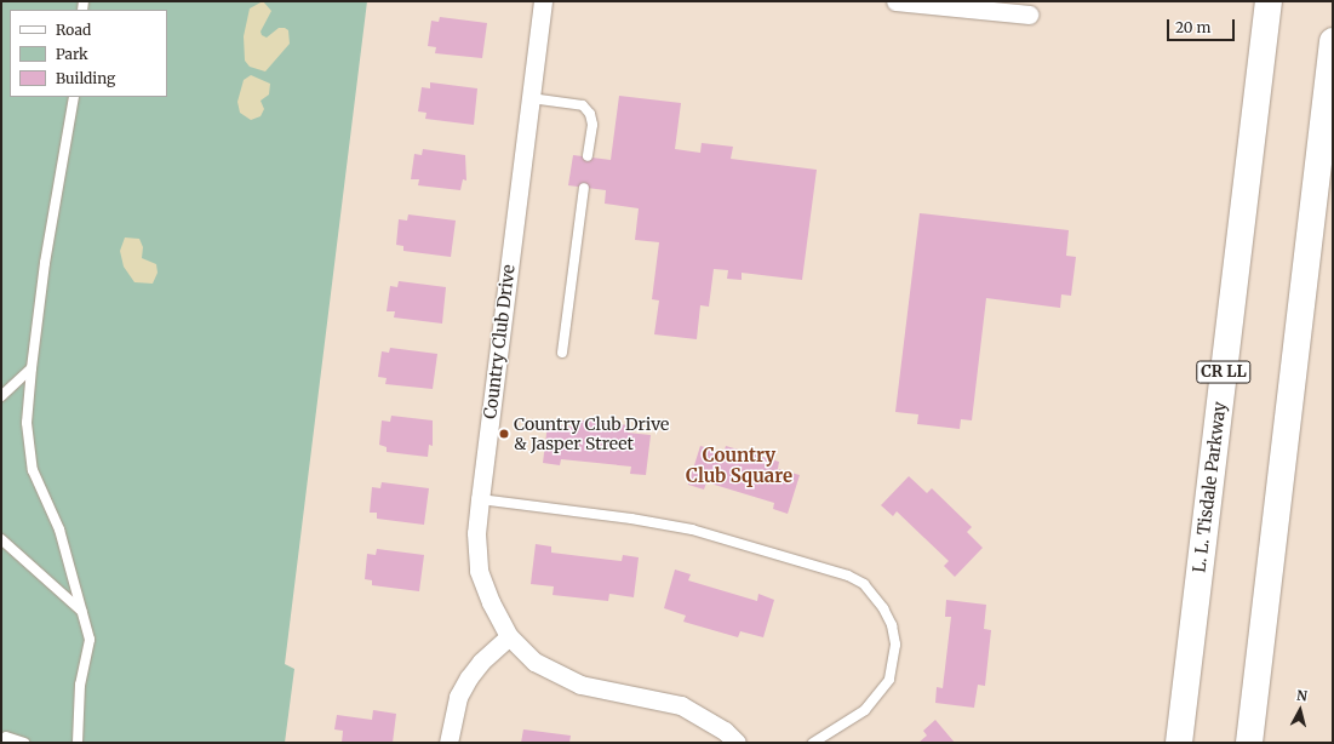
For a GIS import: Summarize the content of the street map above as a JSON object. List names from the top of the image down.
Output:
{
  "streets": {
    "highway": ["CR LL", "L. L. Tisdale Parkway"],
    "street": ["Country Club Drive"]
  },
  "districts": ["Country Club Square"],
  "places": ["Country Club Drive & Jasper Street"],
  "legend": ["Road", "Park", "Building"],
  "scale_bar": "20 m",
  "north": "top"
}
